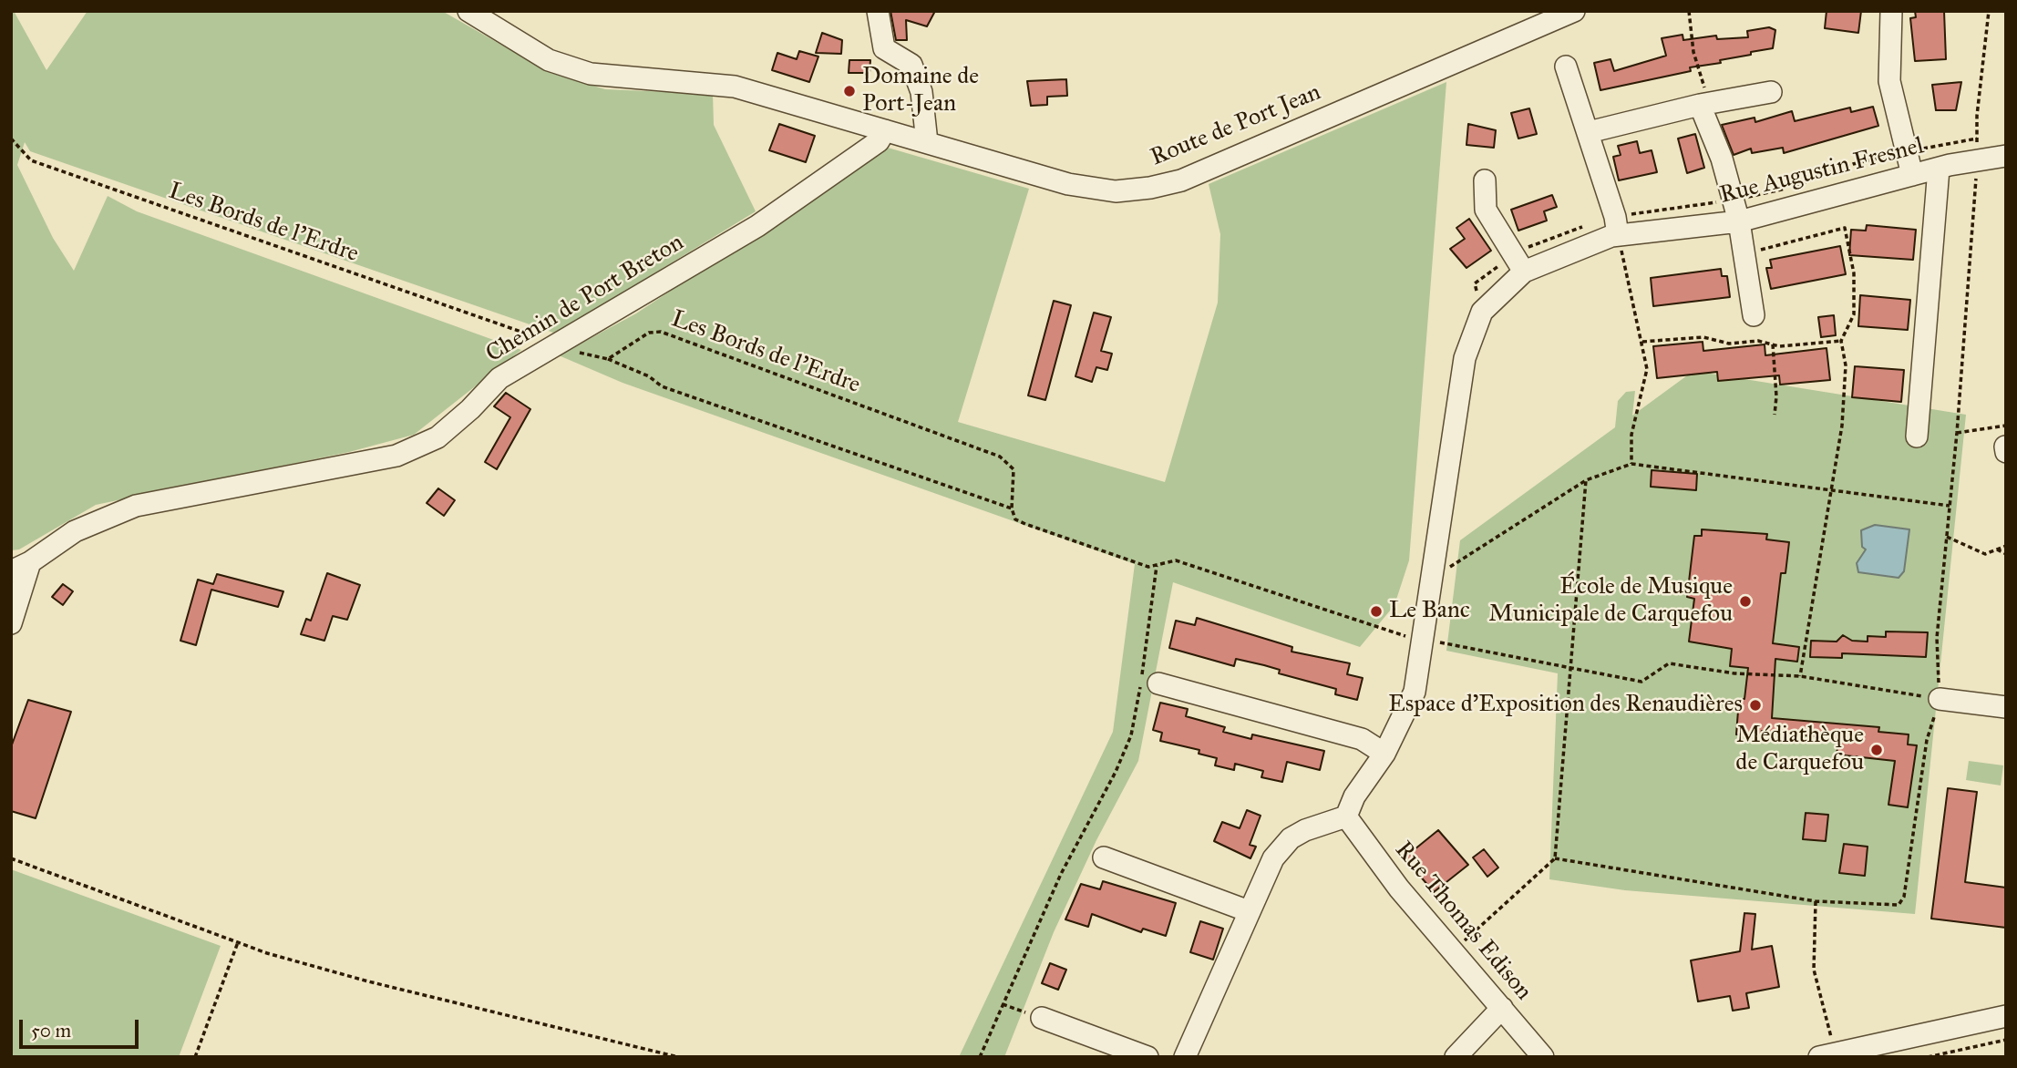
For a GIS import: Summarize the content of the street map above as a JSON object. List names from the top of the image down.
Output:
{
  "streets": {
    "street": [
      "Route de Port Jean",
      "Rue Augustin Fresnel",
      "Chemin de Port Breton",
      "Rue Thomas Edison"
    ],
    "path": ["Les Bords de l'Erdre"]
  },
  "crossings": [
    ["Route de Port Jean", "Chemin de Port Breton"],
    ["Les Bords de l'Erdre", "Chemin de Port Breton"]
  ],
  "places": [
    "Domaine de Port-Jean",
    "École de Musique Municipale de Carquefou",
    "Le Banc",
    "Espace d'Exposition des Renaudières",
    "Médiathèque de Carquefou"
  ],
  "scale_bar": "50 m"
}
